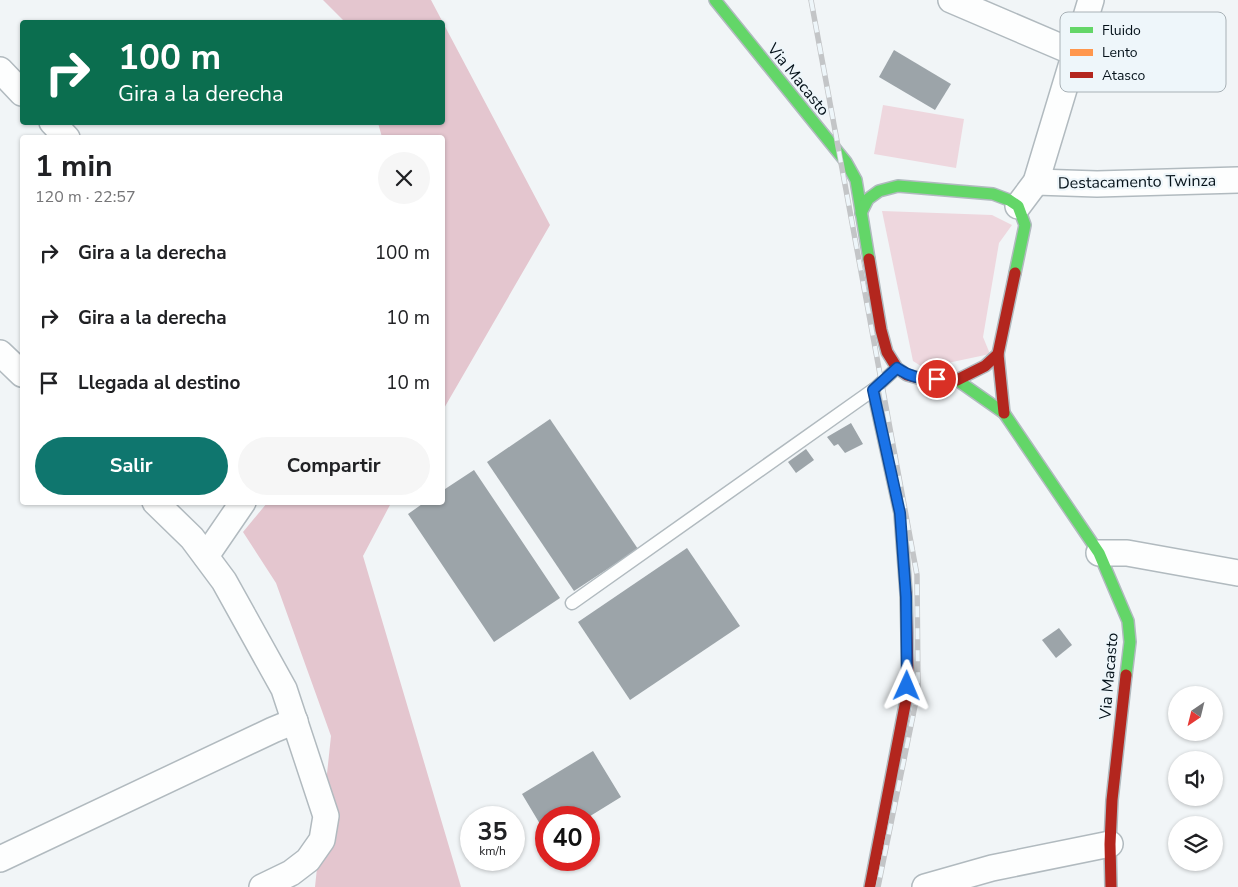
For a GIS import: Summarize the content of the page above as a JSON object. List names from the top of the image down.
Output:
{
  "streets": {
    "street": ["Via Macasto", "Destacamento Twinza"]
  },
  "legend": ["Fluido", "Lento", "Atasco"],
  "north": "bottom left",
  "page": {
    "turn": ["100 m", "Gira a la derecha"],
    "heading": ["1 min", "120 m · 22:57"],
    "list": [
      {
        "name": "Gira a la derecha",
        "value": "100 m"
      },
      {
        "name": "Gira a la derecha",
        "value": "10 m"
      },
      {
        "name": "Llegada al destino",
        "value": "10 m"
      }
    ],
    "buttons": ["Salir", "Compartir"],
    "speed": "35 km/h",
    "limit": "40"
  }
}
